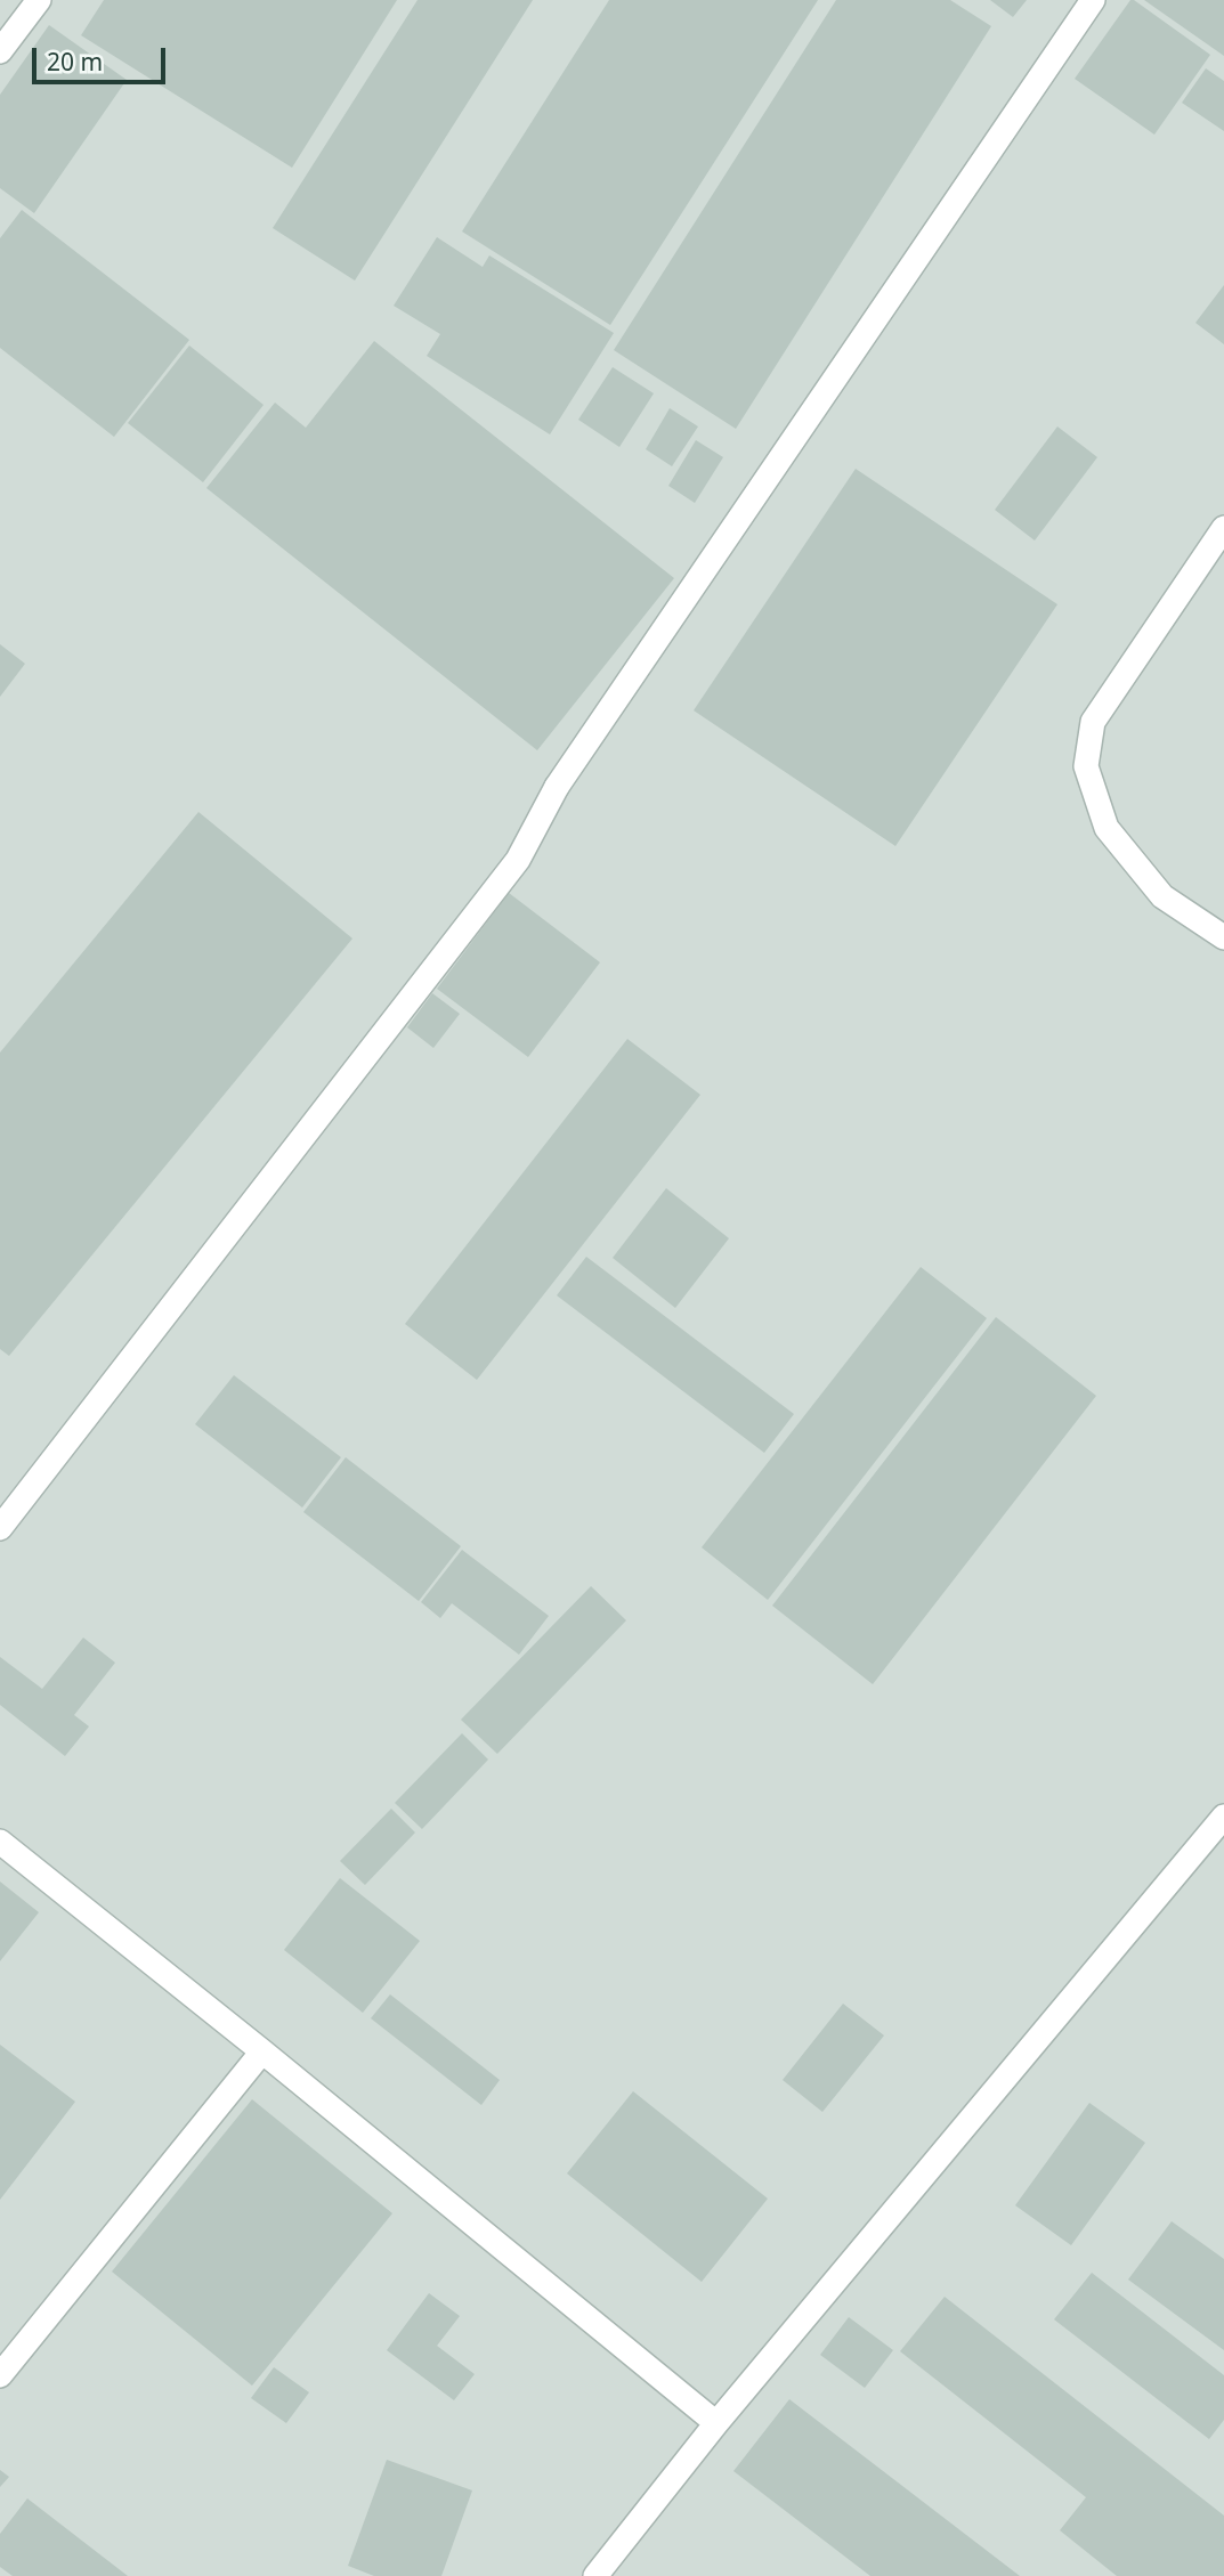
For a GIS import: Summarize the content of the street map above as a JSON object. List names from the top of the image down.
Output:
{
  "scale_bar": "20 m"
}
